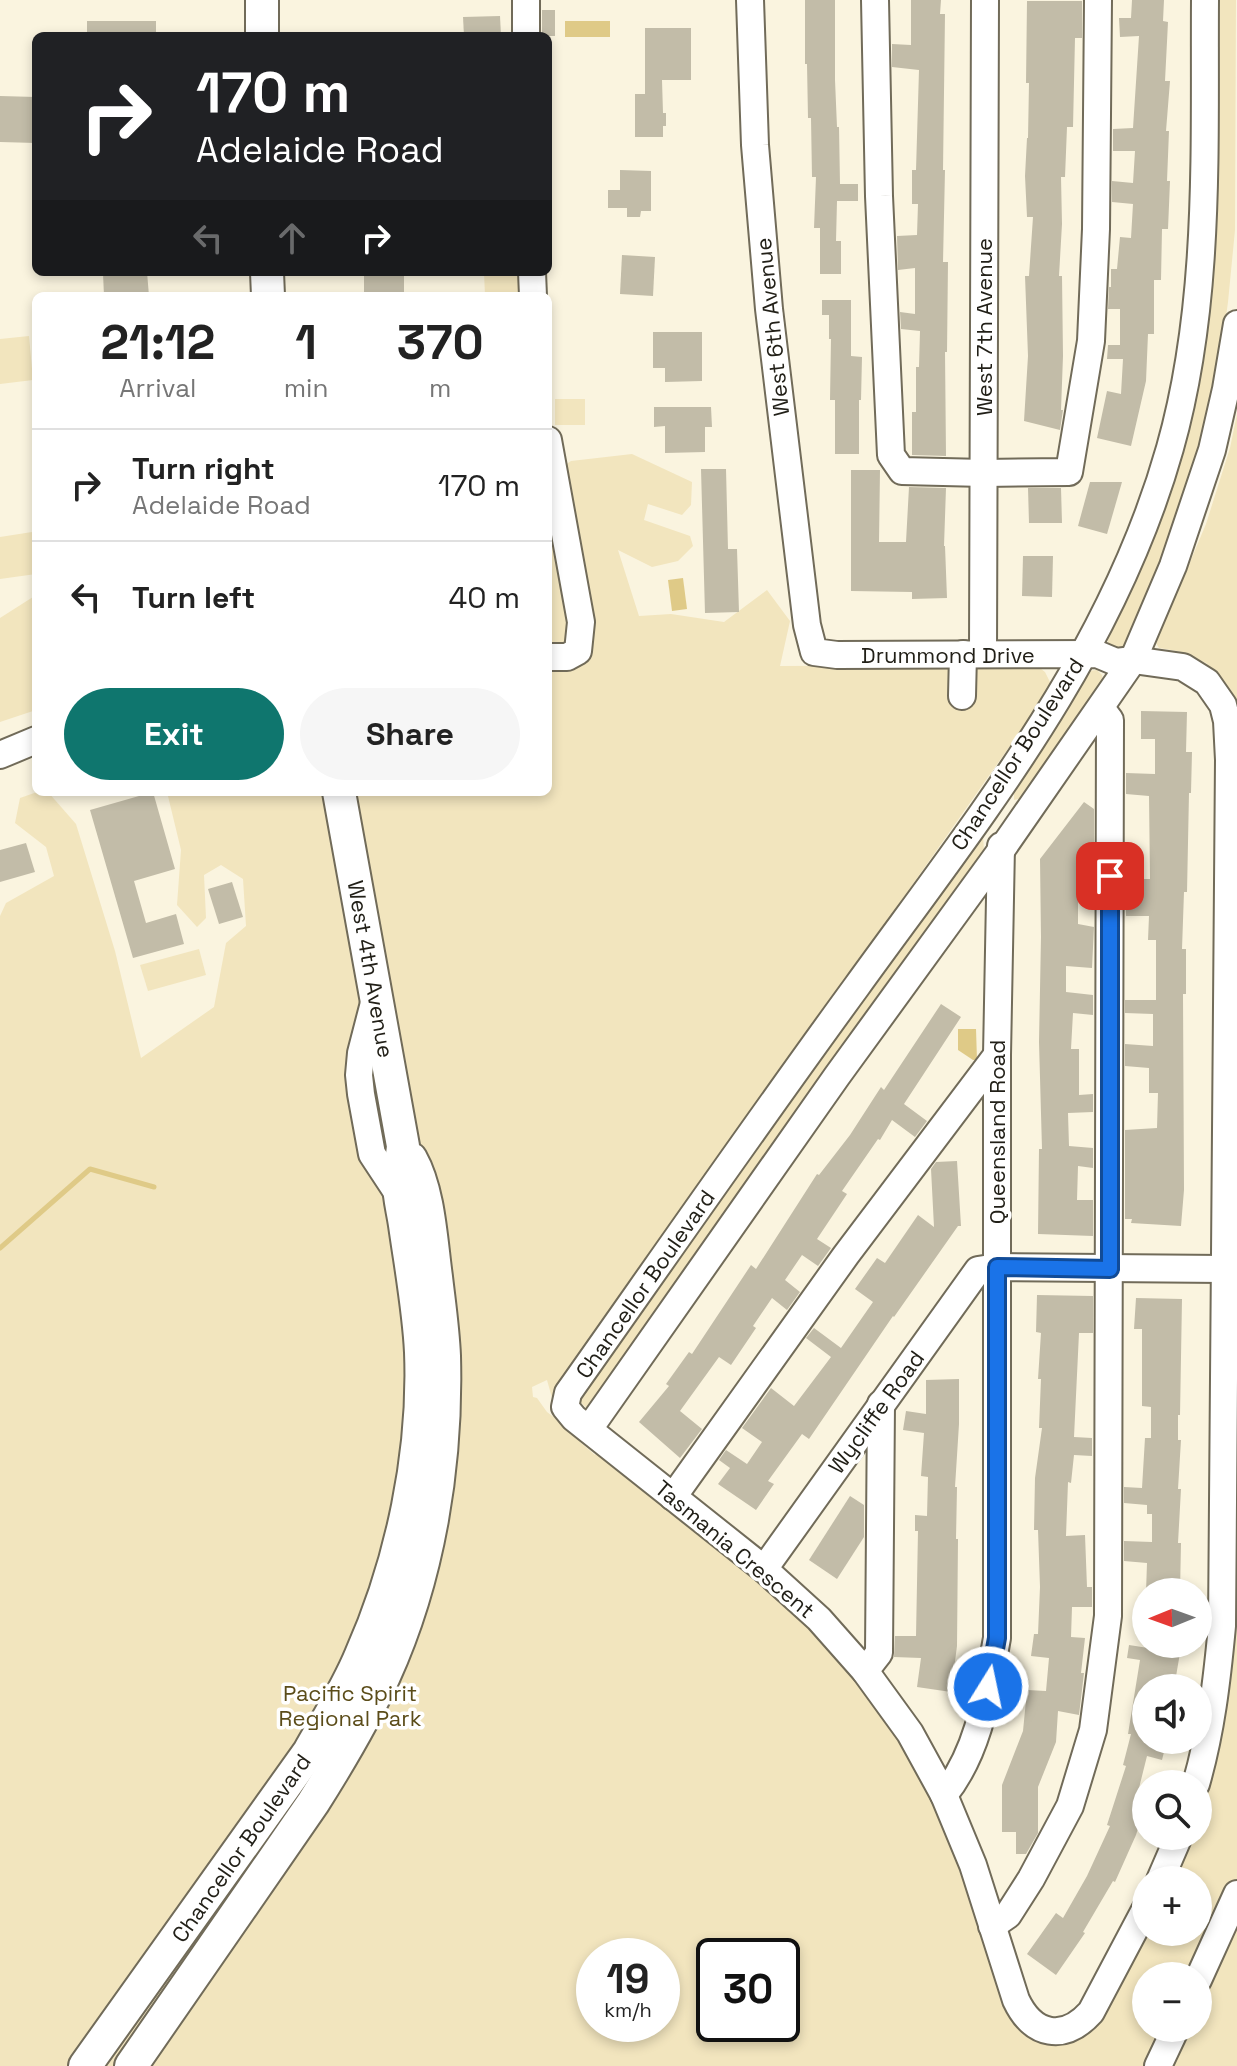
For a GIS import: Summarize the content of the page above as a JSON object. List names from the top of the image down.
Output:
{
  "streets": {
    "main road": ["Chancellor Boulevard", "West 4th Avenue"],
    "street": [
      "West 6th Avenue",
      "West 7th Avenue",
      "Drummond Drive",
      "Queensland Road",
      "Wycliffe Road",
      "Tasmania Crescent"
    ]
  },
  "crossings": [
    ["West 6th Avenue", "Drummond Drive"],
    ["West 7th Avenue", "Drummond Drive"],
    ["Drummond Drive", "Chancellor Boulevard"],
    ["Chancellor Boulevard", "West 4th Avenue"],
    ["Chancellor Boulevard", "Queensland Road"],
    ["Chancellor Boulevard", "Tasmania Crescent"],
    ["Queensland Road", "Wycliffe Road"],
    ["Queensland Road", "Tasmania Crescent"],
    ["Wycliffe Road", "Tasmania Crescent"]
  ],
  "parks": ["Pacific Spirit Regional Park"],
  "north": "left",
  "page": {
    "turn": ["170 m", "Adelaide Road"],
    "eta": [
      "21:12",
      "Arrival",
      "1",
      "min",
      "370",
      "m"
    ],
    "list": [
      {
        "name": "Turn right",
        "note": "Adelaide Road",
        "value": "170 m"
      },
      {
        "name": "Turn left",
        "value": "40 m"
      }
    ],
    "buttons": ["Exit", "Share"],
    "map_buttons": ["+", "−"],
    "speed": "19 km/h",
    "limit": "30"
  }
}
